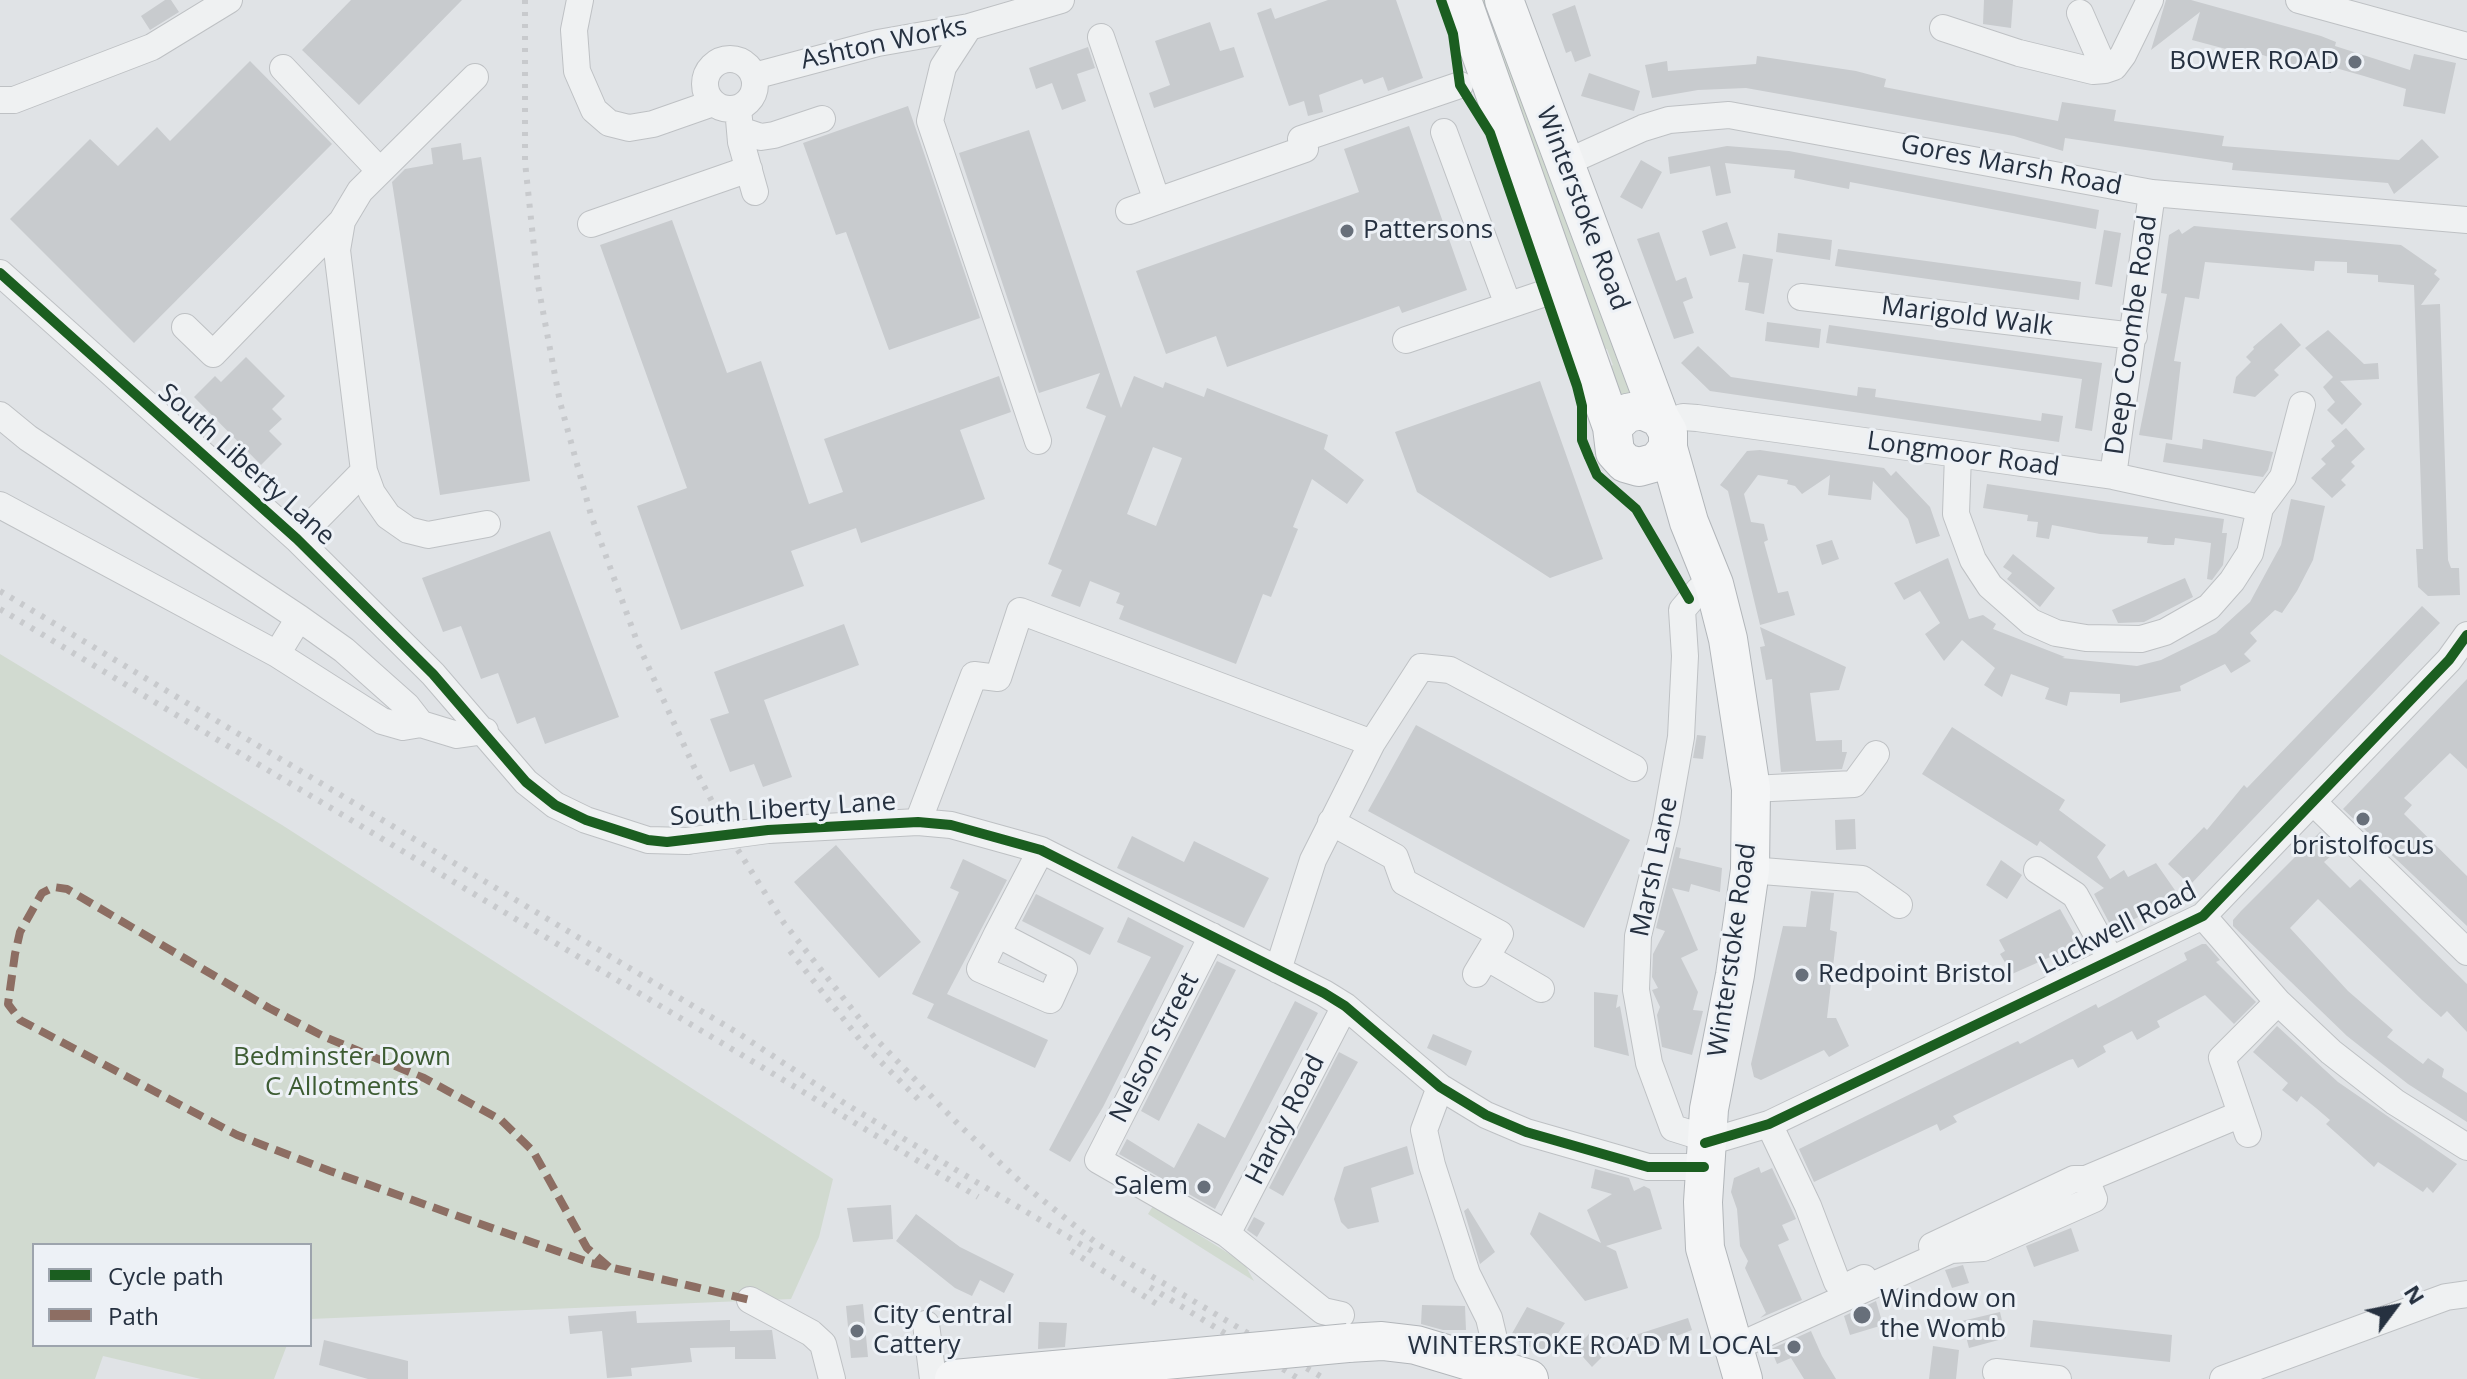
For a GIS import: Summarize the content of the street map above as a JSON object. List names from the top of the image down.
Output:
{
  "streets": {
    "highway": ["Winterstoke Road"],
    "street": [
      "Ashton Works",
      "Gores Marsh Road",
      "Marigold Walk",
      "Deep Coombe Road",
      "Longmoor Road",
      "South Liberty Lane",
      "Marsh Lane",
      "Luckwell Road",
      "Nelson Street",
      "Hardy Road"
    ]
  },
  "crossings": [
    ["Gores Marsh Road", "Winterstoke Road"],
    ["Gores Marsh Road", "Deep Coombe Road"],
    ["Winterstoke Road", "Longmoor Road"],
    ["Winterstoke Road", "South Liberty Lane"],
    ["Winterstoke Road", "Marsh Lane"],
    ["Winterstoke Road", "Luckwell Road"],
    ["Marigold Walk", "Deep Coombe Road"],
    ["Deep Coombe Road", "Longmoor Road"],
    ["South Liberty Lane", "Marsh Lane"],
    ["South Liberty Lane", "Luckwell Road"],
    ["South Liberty Lane", "Nelson Street"],
    ["South Liberty Lane", "Hardy Road"],
    ["Marsh Lane", "Luckwell Road"],
    ["Nelson Street", "Hardy Road"]
  ],
  "parks": ["Bedminster Down C Allotments"],
  "places": [
    "BOWER ROAD",
    "Pattersons",
    "bristolfocus",
    "Redpoint Bristol",
    "Salem",
    "Window on the Womb",
    "City Central Cattery",
    "WINTERSTOKE ROAD M LOCAL"
  ],
  "legend": ["Cycle path", "Path"],
  "north": "top right"
}
